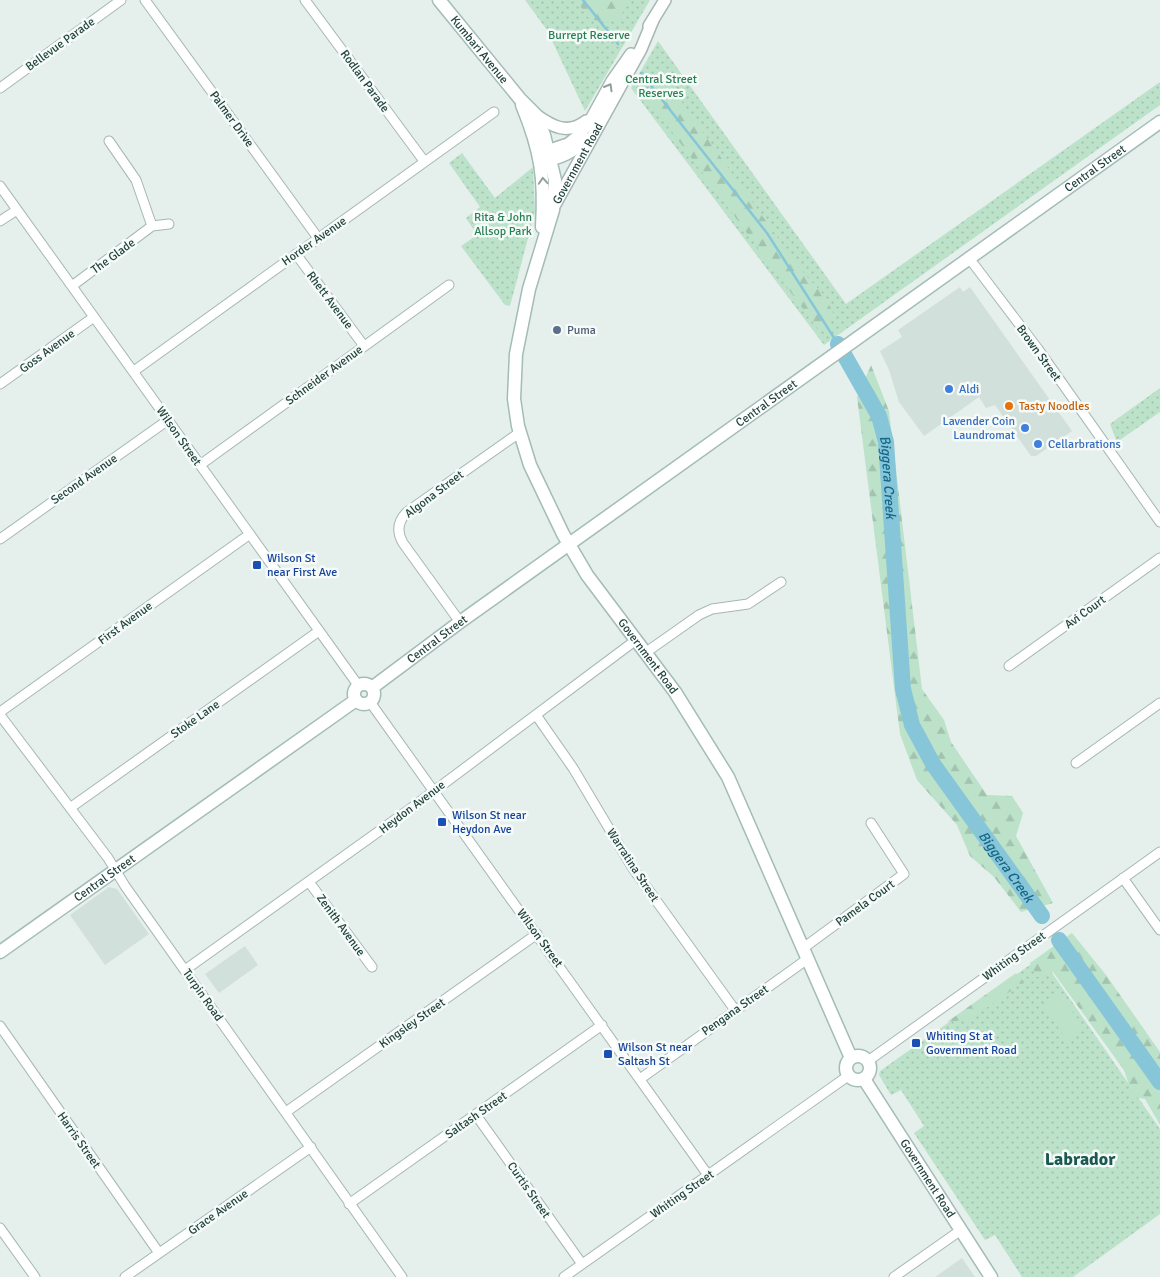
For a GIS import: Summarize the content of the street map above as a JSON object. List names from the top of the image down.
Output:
{
  "streets": {
    "main road": ["Kumbari Avenue", "Government Road", "Central Street"],
    "street": [
      "Bellevue Parade",
      "Rodlan Parade",
      "Palmer Drive",
      "Horder Avenue",
      "The Glade",
      "Rhett Avenue",
      "Goss Avenue",
      "Brown Street",
      "Schneider Avenue",
      "Wilson Street",
      "Second Avenue",
      "Algona Street",
      "Avi Court",
      "First Avenue",
      "Stoke Lane",
      "Heydon Avenue",
      "Warratina Street",
      "Pamela Court",
      "Zenith Avenue",
      "Whiting Street",
      "Turpin Road",
      "Pengana Street",
      "Kingsley Street",
      "Saltash Street",
      "Harris Street",
      "Curtis Street",
      "Grace Avenue"
    ]
  },
  "crossings": [
    ["Kumbari Avenue", "Government Road"],
    ["Rodlan Parade", "Horder Avenue"],
    ["Palmer Drive", "Horder Avenue"],
    ["Government Road", "Central Street"],
    ["Government Road", "Algona Street"],
    ["Government Road", "Heydon Avenue"],
    ["Government Road", "Pamela Court"],
    ["Government Road", "Whiting Street"],
    ["Government Road", "Pengana Street"],
    ["Central Street", "Brown Street"],
    ["Central Street", "Wilson Street"],
    ["Central Street", "Algona Street"],
    ["Central Street", "Turpin Road"],
    ["Horder Avenue", "Rhett Avenue"],
    ["Horder Avenue", "Wilson Street"],
    ["The Glade", "Wilson Street"],
    ["Rhett Avenue", "Schneider Avenue"],
    ["Goss Avenue", "Wilson Street"],
    ["Schneider Avenue", "Wilson Street"],
    ["Wilson Street", "Second Avenue"],
    ["Wilson Street", "First Avenue"],
    ["Wilson Street", "Stoke Lane"],
    ["Wilson Street", "Heydon Avenue"],
    ["Wilson Street", "Whiting Street"],
    ["Wilson Street", "Pengana Street"],
    ["Wilson Street", "Kingsley Street"],
    ["Wilson Street", "Saltash Street"],
    ["First Avenue", "Turpin Road"],
    ["Stoke Lane", "Turpin Road"],
    ["Heydon Avenue", "Warratina Street"],
    ["Heydon Avenue", "Zenith Avenue"],
    ["Heydon Avenue", "Turpin Road"],
    ["Warratina Street", "Pengana Street"],
    ["Pamela Court", "Pengana Street"],
    ["Whiting Street", "Curtis Street"],
    ["Turpin Road", "Kingsley Street"],
    ["Turpin Road", "Saltash Street"],
    ["Turpin Road", "Grace Avenue"],
    ["Saltash Street", "Curtis Street"],
    ["Harris Street", "Grace Avenue"]
  ],
  "districts": ["Labrador"],
  "water": ["Biggera Creek"],
  "parks": ["Burrept Reserve", "Central Street Reserves", "Rita & John Allsop Park"],
  "places": {
    "other": [
      "Puma",
      "Aldi",
      "Tasty Noodles",
      "Lavender Coin Laundromat",
      "Cellarbrations"
    ],
    "transit": [
      "Wilson St near First Ave",
      "Wilson St near Heydon Ave",
      "Whiting St at Government Road",
      "Wilson St near Saltash St"
    ]
  }
}
